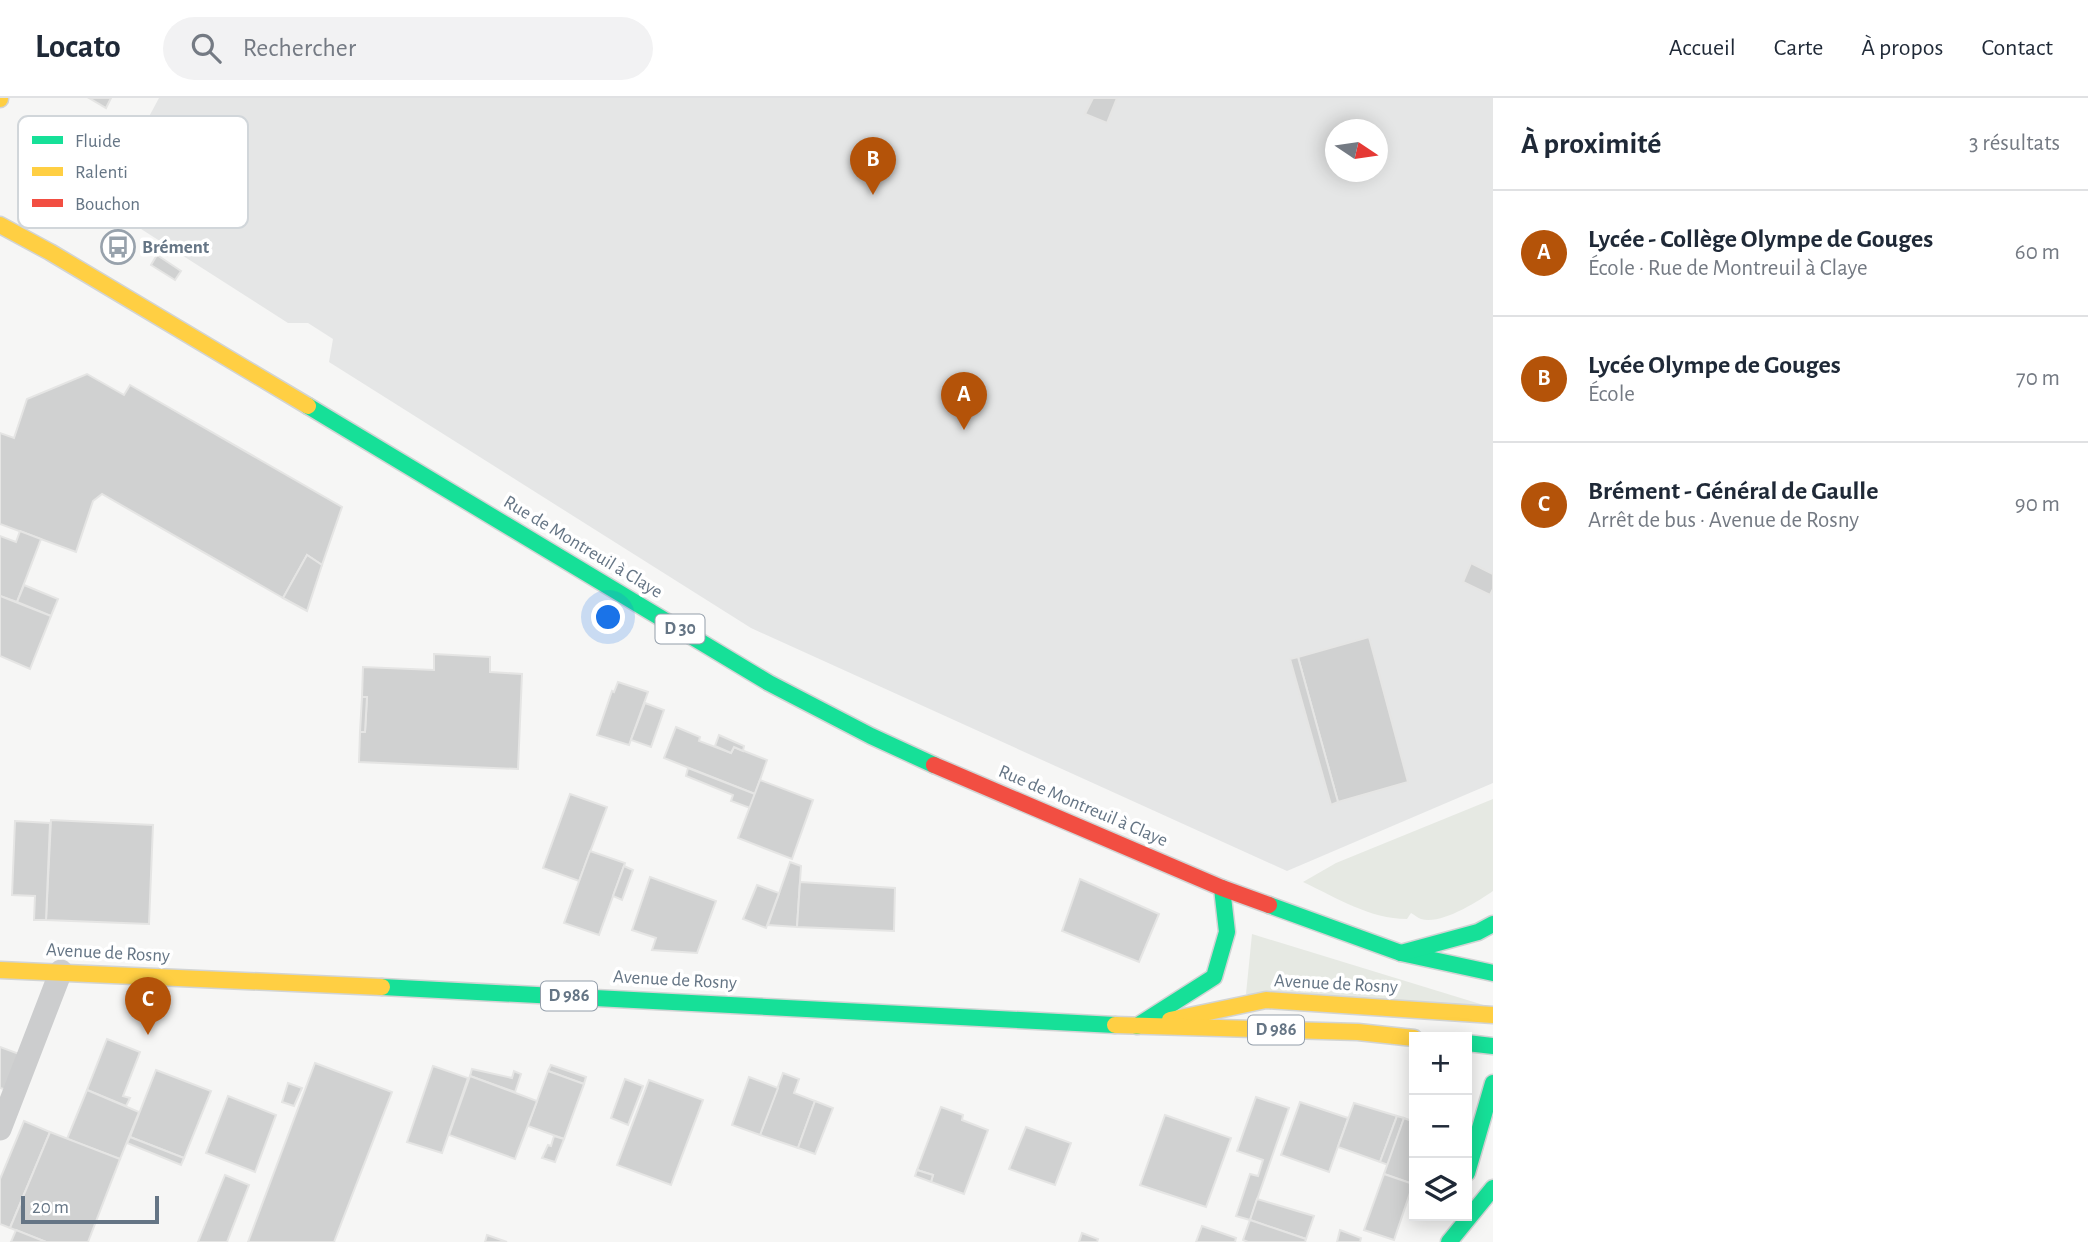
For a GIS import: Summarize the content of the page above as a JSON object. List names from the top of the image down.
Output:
{
  "streets": {
    "main road": [
      "Rue de Montreuil à Claye",
      "D 30",
      "Avenue de Rosny",
      "D 986"
    ]
  },
  "crossings": [
    ["Rue de Montreuil à Claye", "D 30"]
  ],
  "places": {
    "bus stop": ["Brément"]
  },
  "legend": ["Fluide", "Ralenti", "Bouchon"],
  "scale_bar": "20 m",
  "north": "right",
  "page": {
    "header": "Locato",
    "search": "Rechercher",
    "nav": [
      "Accueil",
      "Carte",
      "À propos",
      "Contact"
    ],
    "heading": ["À proximité", "3 résultats"],
    "pins": ["B", "A", "C"],
    "list": [
      {
        "mark": "A",
        "name": "Lycée - Collège Olympe de Gouges",
        "note": "École · Rue de Montreuil à Claye",
        "value": "60 m"
      },
      {
        "mark": "B",
        "name": "Lycée Olympe de Gouges",
        "note": "École",
        "value": "70 m"
      },
      {
        "mark": "C",
        "name": "Brément - Général de Gaulle",
        "note": "Arrêt de bus · Avenue de Rosny",
        "value": "90 m"
      }
    ],
    "map_buttons": ["+", "−"],
    "scale": "20 m"
  }
}
